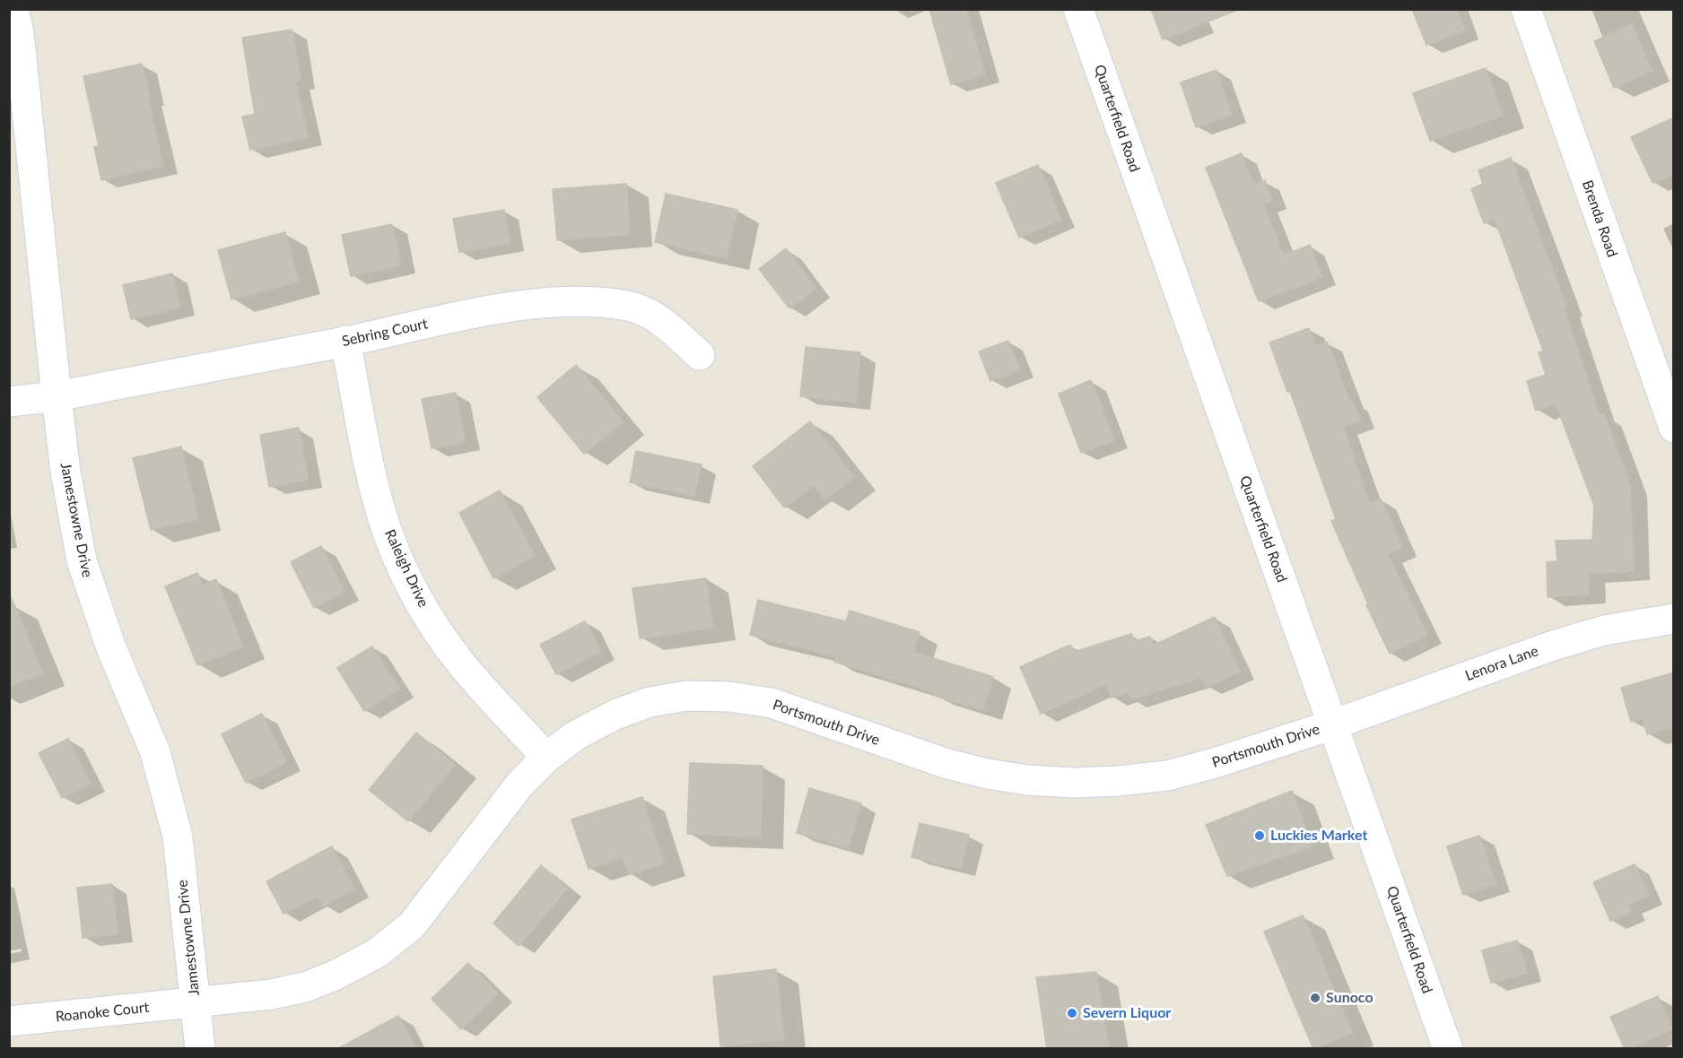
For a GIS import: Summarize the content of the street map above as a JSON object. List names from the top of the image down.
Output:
{
  "streets": {
    "street": [
      "Quarterfield Road",
      "Brenda Road",
      "Sebring Court",
      "Jamestowne Drive",
      "Raleigh Drive",
      "Lenora Lane",
      "Portsmouth Drive",
      "Roanoke Court"
    ]
  },
  "crossings": [
    ["Quarterfield Road", "Lenora Lane"],
    ["Quarterfield Road", "Portsmouth Drive"],
    ["Sebring Court", "Jamestowne Drive"],
    ["Sebring Court", "Raleigh Drive"],
    ["Jamestowne Drive", "Portsmouth Drive"],
    ["Jamestowne Drive", "Roanoke Court"],
    ["Raleigh Drive", "Portsmouth Drive"],
    ["Lenora Lane", "Portsmouth Drive"],
    ["Portsmouth Drive", "Roanoke Court"]
  ],
  "places": ["Luckies Market", "Sunoco", "Severn Liquor"]
}
